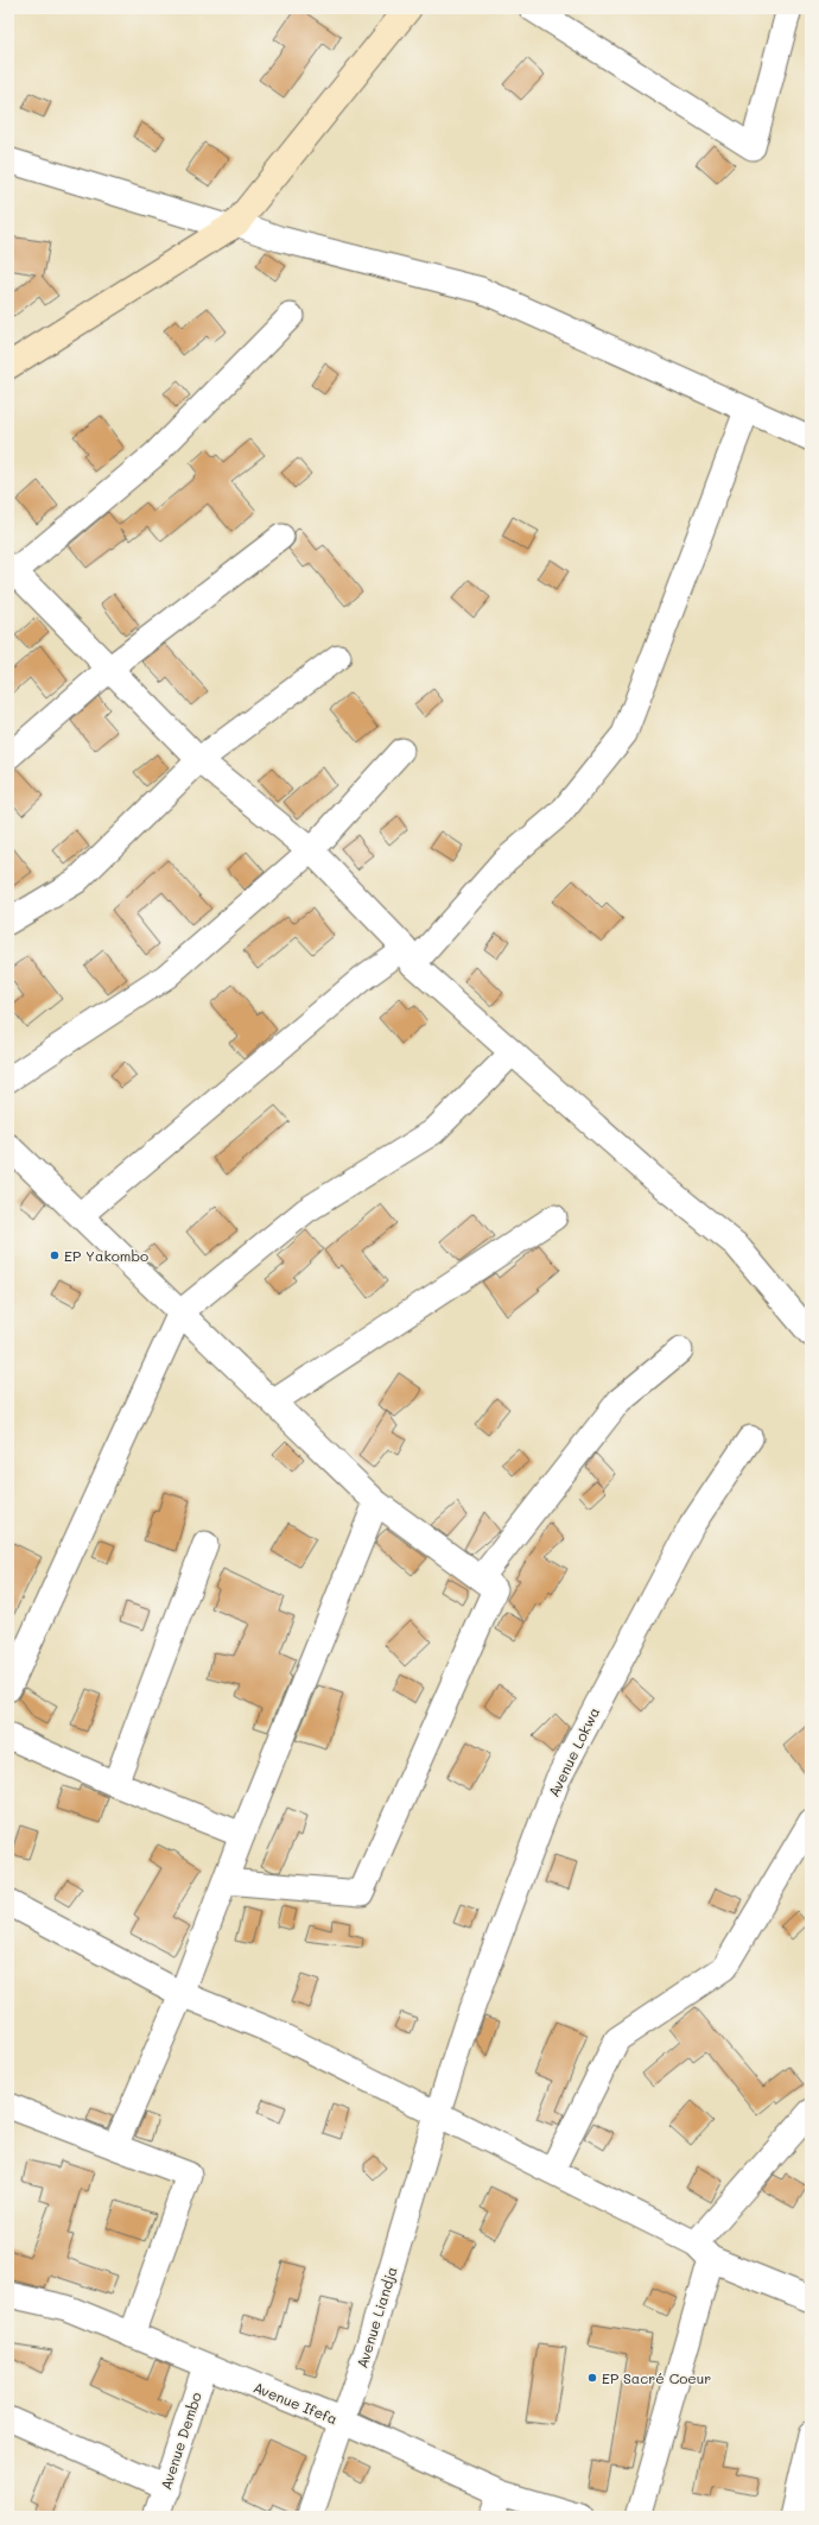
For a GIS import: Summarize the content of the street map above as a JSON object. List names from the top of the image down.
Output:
{
  "streets": {
    "street": [
      "Avenue Lokwa",
      "Avenue Liandja",
      "Avenue Ifefa",
      "Avenue Dembo"
    ]
  },
  "crossings": [
    ["Avenue Lokwa", "Avenue Liandja"],
    ["Avenue Liandja", "Avenue Ifefa"],
    ["Avenue Ifefa", "Avenue Dembo"]
  ],
  "places": ["EP Yakombo", "EP Sacré Coeur"]
}
